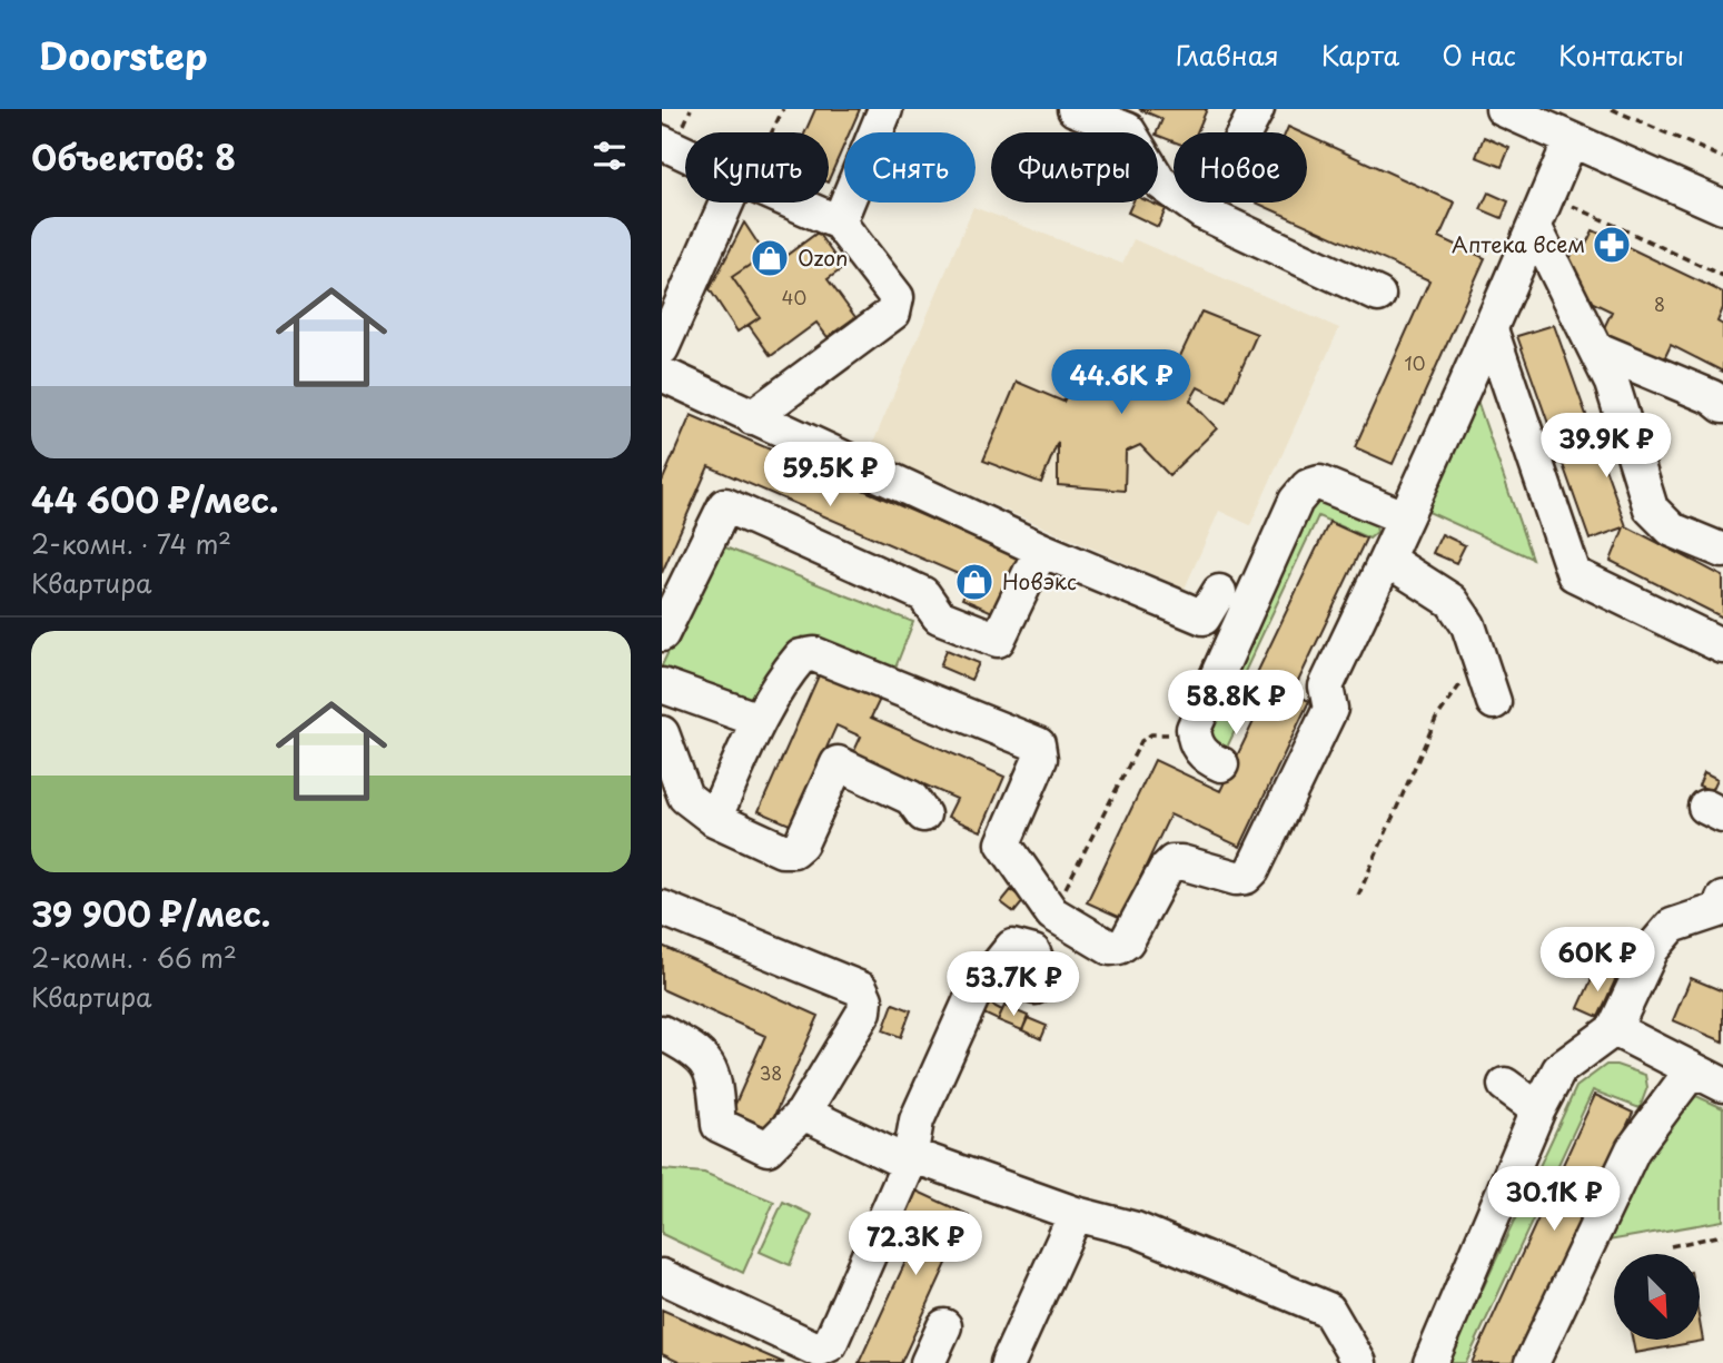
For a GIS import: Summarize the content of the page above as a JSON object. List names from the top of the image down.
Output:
{
  "places": {
    "pharmacy": ["Аптека всем"],
    "shop": ["Ozon", "Новэкс"]
  },
  "house_numbers": [
    "40",
    "8",
    "10",
    "38"
  ],
  "north": "bottom right",
  "page": {
    "header": "Doorstep",
    "nav": [
      "Главная",
      "Карта",
      "О нас",
      "Контакты"
    ],
    "heading": "Объектов: 8",
    "chip": [
      "Купить",
      "Снять",
      "Фильтры",
      "Новое"
    ],
    "list": [
      {
        "name": "44 600 ₽/мес.",
        "note": "2-комн. · 74 m² · Квартира"
      },
      {
        "name": "39 900 ₽/мес.",
        "note": "2-комн. · 66 m² · Квартира"
      }
    ],
    "price": [
      "44.6K ₽",
      "39.9K ₽",
      "59.5K ₽",
      "58.8K ₽",
      "60K ₽",
      "53.7K ₽",
      "30.1K ₽",
      "72.3K ₽"
    ]
  }
}
